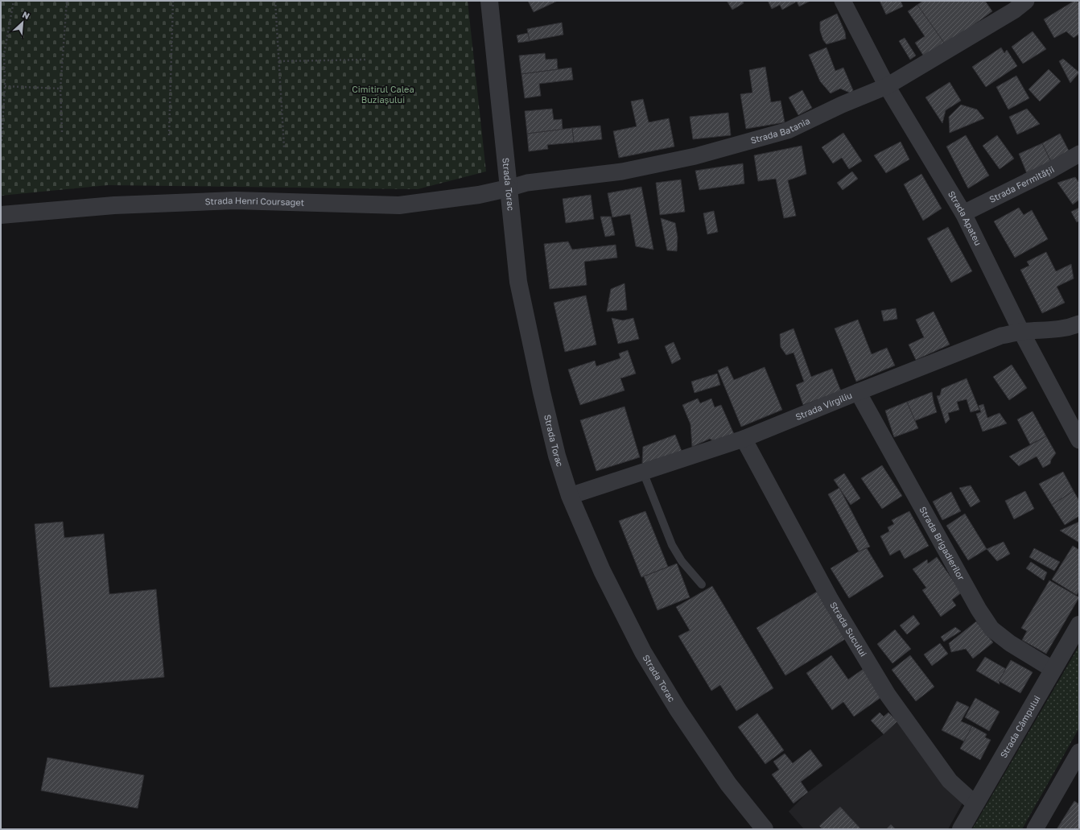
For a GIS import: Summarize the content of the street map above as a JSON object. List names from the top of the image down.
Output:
{
  "streets": {
    "street": [
      "Strada Batania",
      "Strada Torac",
      "Strada Fermității",
      "Strada Henri Coursaget",
      "Strada Apateu",
      "Strada Virgiliu",
      "Strada Brigadierilor",
      "Strada Sucului",
      "Strada Câmpului"
    ]
  },
  "crossings": [
    ["Strada Batania", "Strada Torac"],
    ["Strada Batania", "Strada Henri Coursaget"],
    ["Strada Batania", "Strada Apateu"],
    ["Strada Torac", "Strada Henri Coursaget"],
    ["Strada Torac", "Strada Virgiliu"],
    ["Strada Fermității", "Strada Apateu"],
    ["Strada Apateu", "Strada Virgiliu"],
    ["Strada Virgiliu", "Strada Brigadierilor"],
    ["Strada Virgiliu", "Strada Sucului"],
    ["Strada Brigadierilor", "Strada Câmpului"],
    ["Strada Sucului", "Strada Câmpului"]
  ],
  "parks": ["Cimitirul Calea Buziașului"],
  "north": "top right"
}
